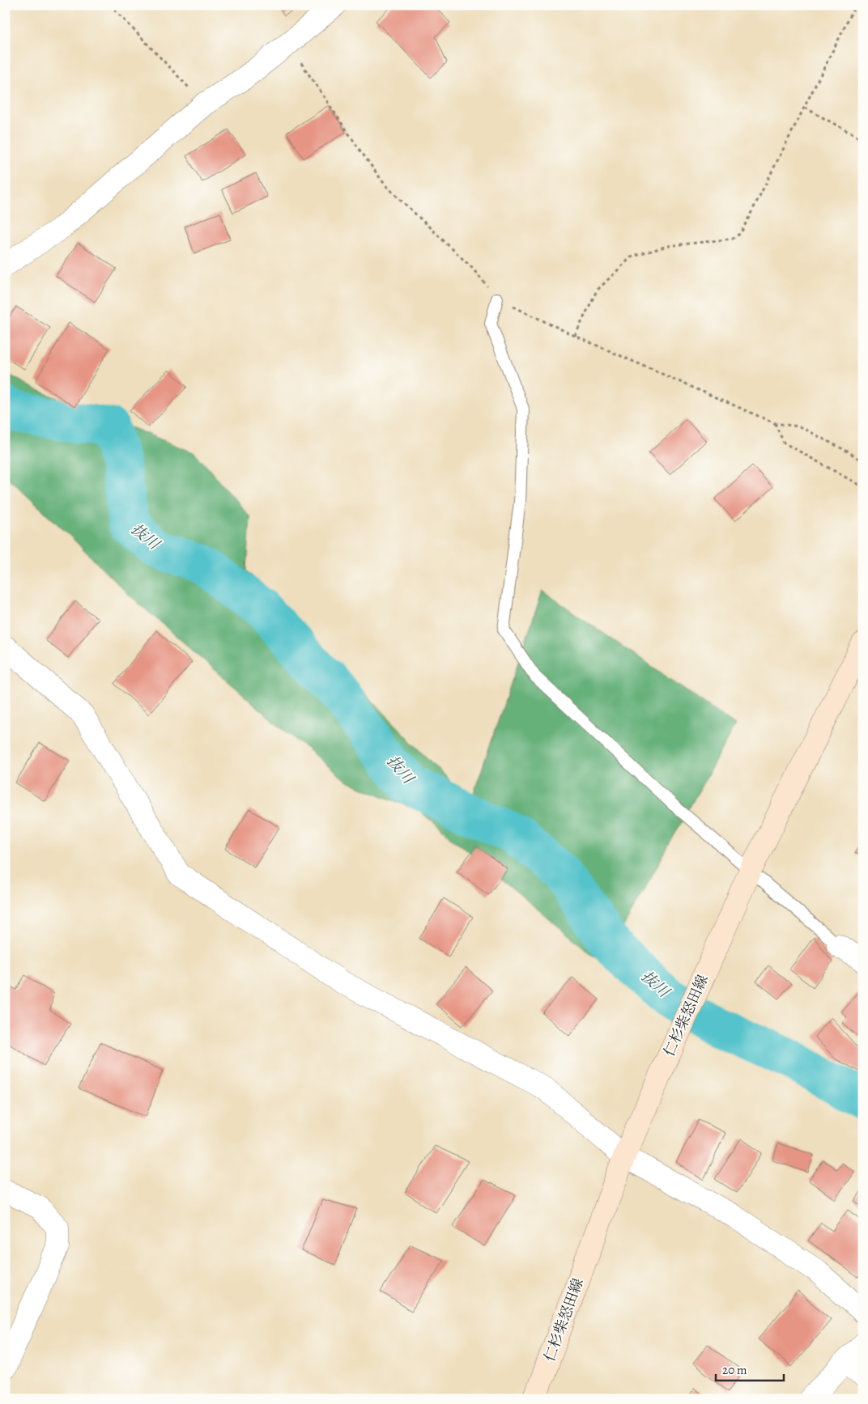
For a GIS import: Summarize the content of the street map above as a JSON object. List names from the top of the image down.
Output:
{
  "streets": {
    "main road": ["仁杉柴怒田線"]
  },
  "water": ["抜川"],
  "scale_bar": "20 m"
}
